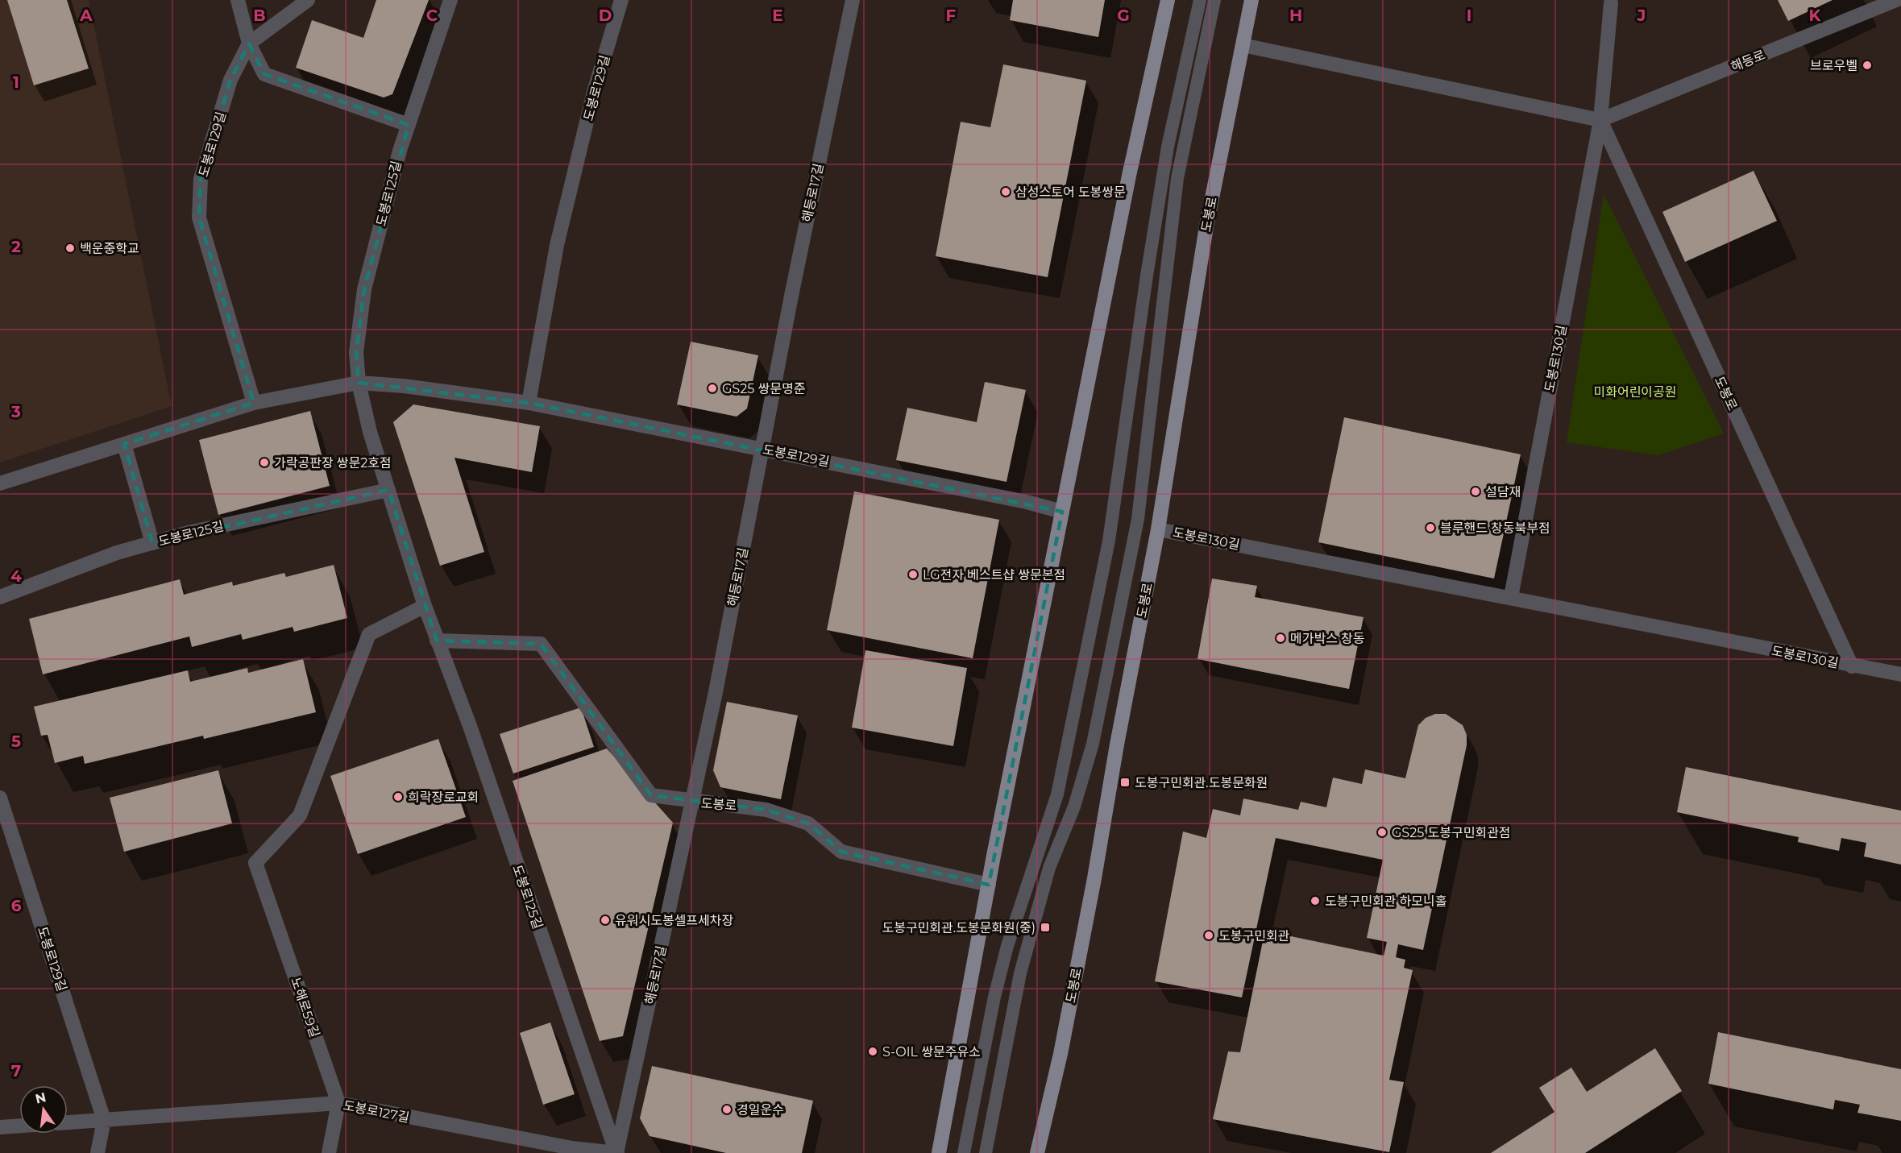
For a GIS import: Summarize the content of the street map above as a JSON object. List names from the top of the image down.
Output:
{
  "streets": {
    "main road": ["도봉로"],
    "street": [
      "해등로",
      "도봉로129길",
      "해등로17길",
      "도봉로125길",
      "도봉로130길",
      "노해로59길",
      "도봉로127길"
    ]
  },
  "crossings": [
    ["해등로", "도봉로"],
    ["해등로", "도봉로130길"],
    ["도봉로129길", "해등로17길"],
    ["도봉로129길", "도봉로125길"],
    ["도봉로129길", "도봉로127길"],
    ["해등로17길", "도봉로125길"],
    ["해등로17길", "도봉로"],
    ["해등로17길", "도봉로127길"],
    ["도봉로125길", "노해로59길"],
    ["도봉로125길", "도봉로127길"],
    ["도봉로", "도봉로130길"],
    ["노해로59길", "도봉로127길"]
  ],
  "parks": ["미화어린이공원"],
  "places": {
    "other": [
      "브로우벨",
      "삼성스토어 도봉쌍문",
      "백운중학교",
      "GS25 쌍문명준",
      "가락공판장 쌍문2호점",
      "설담재",
      "블루핸드 창동북부점",
      "LG전자 베스트샵 쌍문본점",
      "메가박스 창동",
      "희락장로교회",
      "GS25 도봉구민회관점",
      "도봉구민회관 하모니홀",
      "유워시도봉셀프세차장",
      "도봉구민회관",
      "S-OIL 쌍문주유소",
      "경일운수"
    ],
    "transit": ["도봉구민회관.도봉문화원", "도봉구민회관.도봉문화원(중)"]
  },
  "north": "top",
  "grid": {
    "columns": [
      "A",
      "B",
      "C",
      "D",
      "E",
      "F",
      "G",
      "H",
      "I",
      "J",
      "K"
    ],
    "rows": [
      "1",
      "2",
      "3",
      "4",
      "5",
      "6",
      "7"
    ]
  }
}
